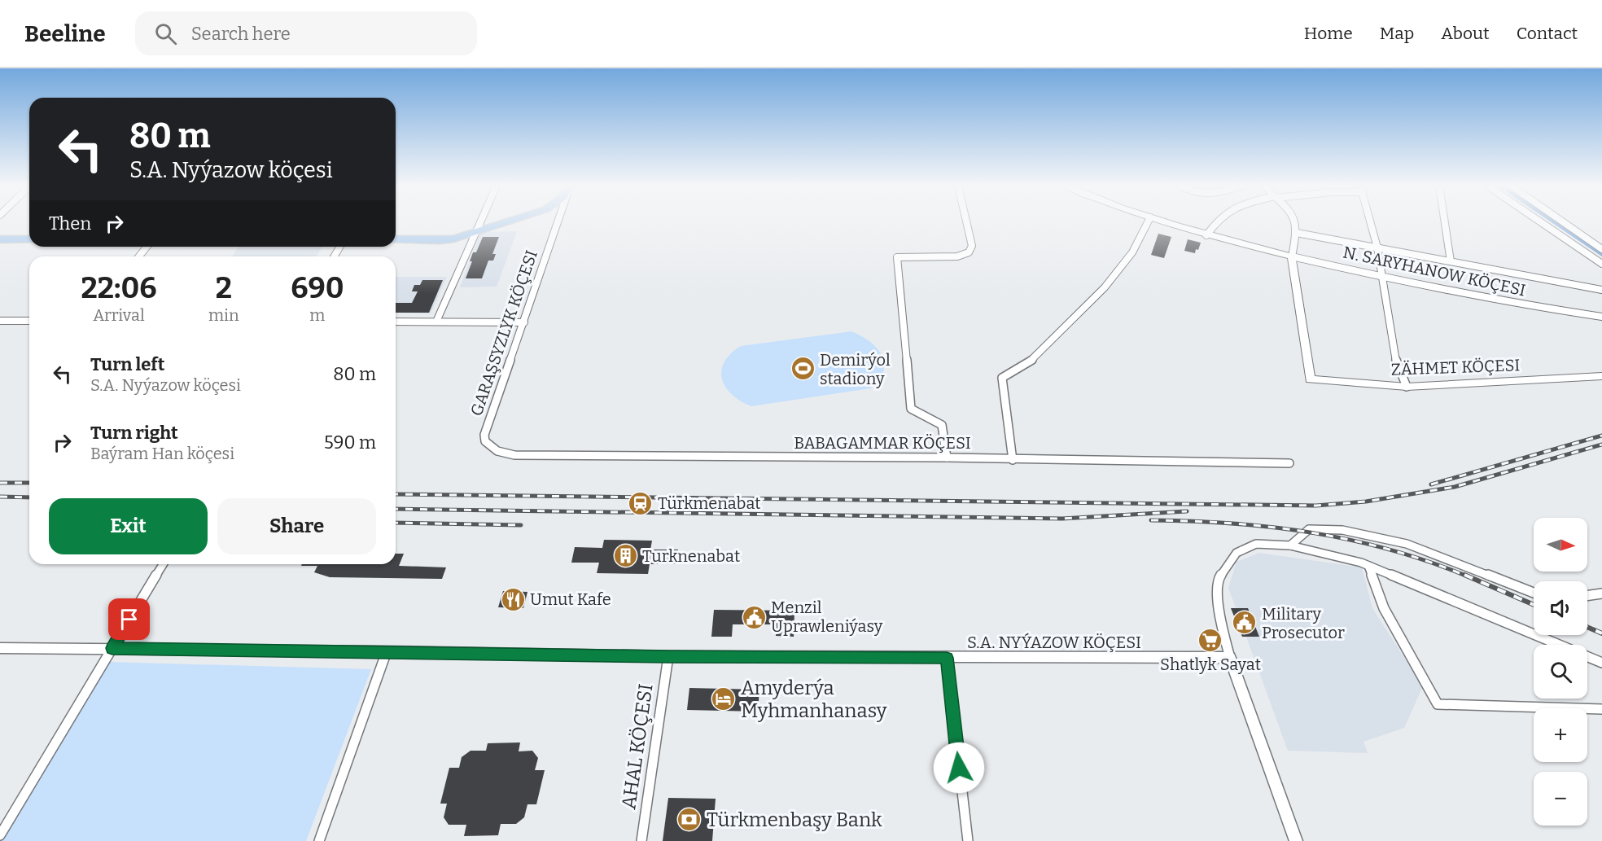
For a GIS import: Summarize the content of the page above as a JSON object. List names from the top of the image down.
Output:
{
  "streets": {
    "main road": ["N. SARYHANOW KÖÇESI", "ZÄHMET KÖÇESI"],
    "street": [
      "GARAŞSYZLYK KÖÇESI",
      "BABAGAMMAR KÖÇESI",
      "S.A. NYÝAZOW KÖÇESI",
      "AHAL KÖÇESI"
    ]
  },
  "crossings": [
    ["N. SARYHANOW KÖÇESI", "ZÄHMET KÖÇESI"],
    ["GARAŞSYZLYK KÖÇESI", "BABAGAMMAR KÖÇESI"],
    ["S.A. NYÝAZOW KÖÇESI", "AHAL KÖÇESI"]
  ],
  "places": {
    "sports": ["Demirýol stadiony"],
    "station": ["Türkmenabat"],
    "building": ["Turknenabat"],
    "restaurant": ["Umut Kafe"],
    "public building": ["Menzil Uprawleniýasy", "Military Prosecutor"],
    "supermarket": ["Shatlyk Sayat"],
    "hotel": ["Amyderýa Myhmanhanasy"],
    "bank": ["Türkmenbaşy Bank"]
  },
  "north": "right",
  "page": {
    "header": "Beeline",
    "search": "Search here",
    "nav": [
      "Home",
      "Map",
      "About",
      "Contact"
    ],
    "turn": ["80 m", "S.A. Nyýazow köçesi"],
    "then": "Then",
    "eta": [
      "22:06",
      "Arrival",
      "2",
      "min",
      "690",
      "m"
    ],
    "list": [
      {
        "name": "Turn left",
        "note": "S.A. Nyýazow köçesi",
        "value": "80 m"
      },
      {
        "name": "Turn right",
        "note": "Baýram Han köçesi",
        "value": "590 m"
      }
    ],
    "buttons": ["Exit", "Share"],
    "map_buttons": ["+", "−"]
  }
}
